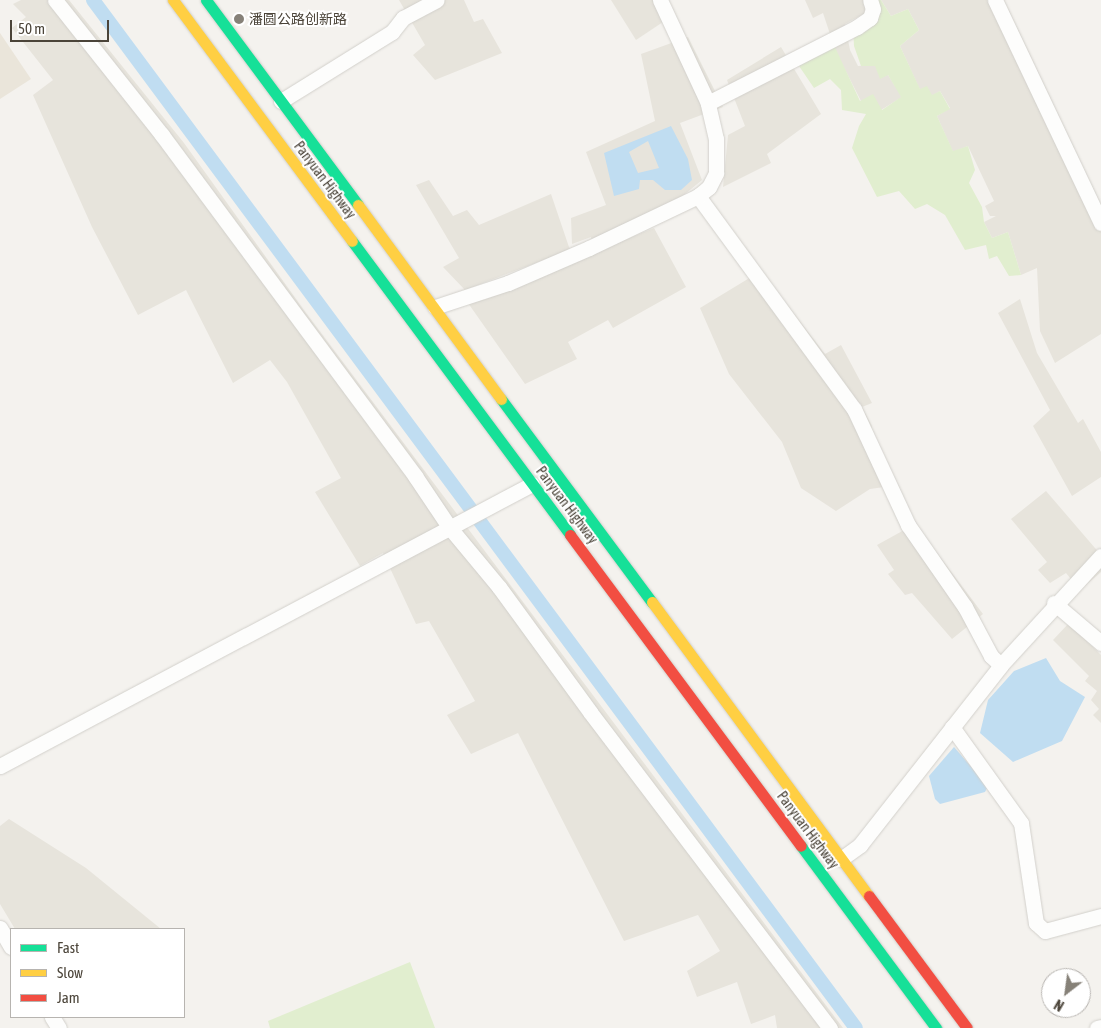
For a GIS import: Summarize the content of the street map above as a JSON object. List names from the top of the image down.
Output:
{
  "streets": {
    "main road": ["Panyuan Highway"]
  },
  "places": ["潘圆公路创新路"],
  "legend": ["Fast", "Slow", "Jam"],
  "scale_bar": "50 m",
  "north": "bottom left"
}
